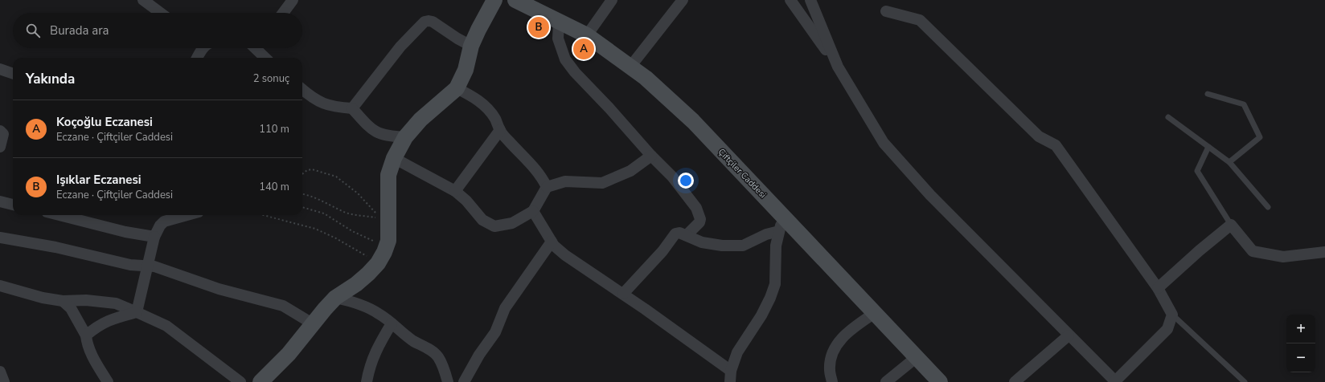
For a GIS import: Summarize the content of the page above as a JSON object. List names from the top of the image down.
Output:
{
  "streets": {
    "street": ["Çiftçiler Caddesi"]
  },
  "page": {
    "search": "Burada ara",
    "pins": ["B", "A"],
    "heading": ["Yakında", "2 sonuç"],
    "list": [
      {
        "mark": "A",
        "name": "Koçoğlu Eczanesi",
        "note": "Eczane · Çiftçiler Caddesi",
        "value": "110 m"
      },
      {
        "mark": "B",
        "name": "Işıklar Eczanesi",
        "note": "Eczane · Çiftçiler Caddesi",
        "value": "140 m"
      }
    ],
    "map_buttons": ["+", "−"]
  }
}
